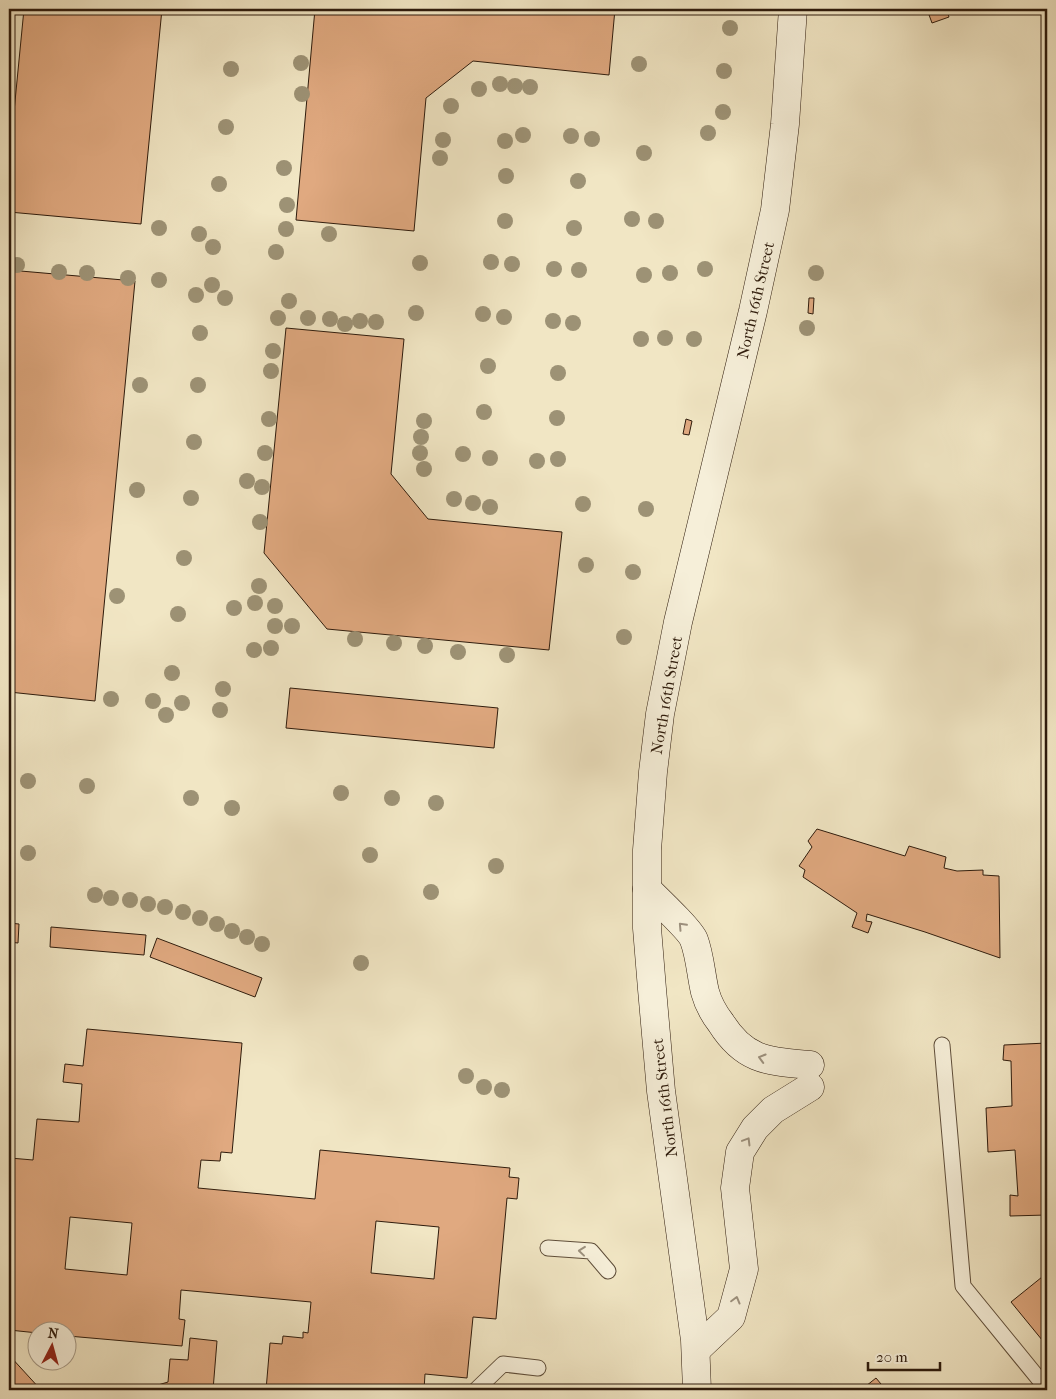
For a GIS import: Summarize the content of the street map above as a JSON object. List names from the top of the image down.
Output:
{
  "streets": {
    "main road": ["North 16th Street"]
  },
  "scale_bar": "20 m",
  "north": "top"
}
